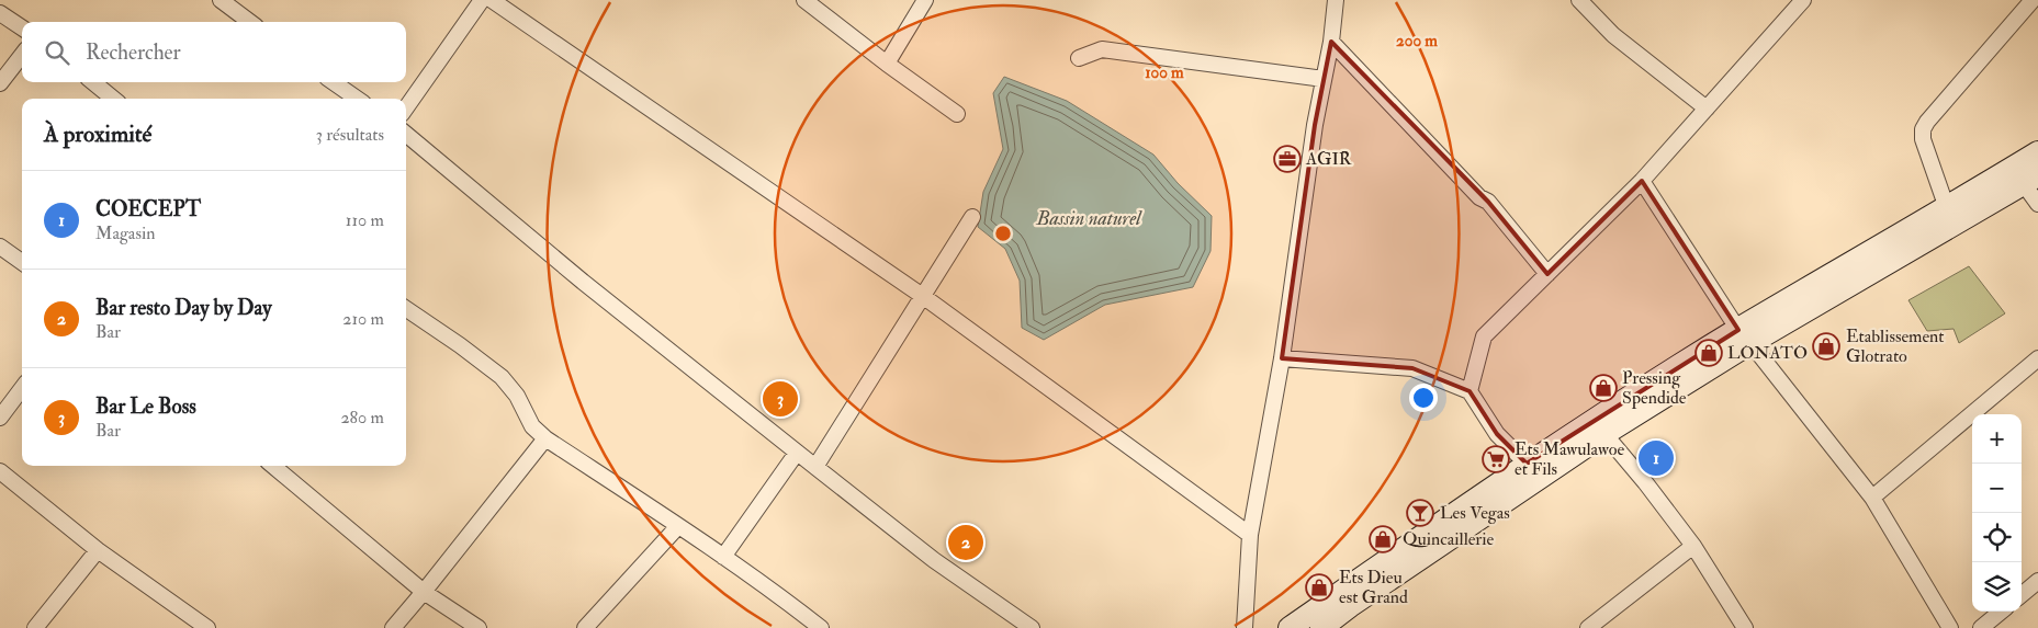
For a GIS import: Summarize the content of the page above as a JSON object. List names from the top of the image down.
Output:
{
  "water": ["Bassin naturel"],
  "places": {
    "office": ["AGIR"],
    "shop": [
      "Etablissement Glotrato",
      "LONATO",
      "Pressing Spendide",
      "Quincaillerie",
      "Ets Dieu est Grand"
    ],
    "supermarket": ["Ets Mawulawoe et Fils"],
    "bar": ["Les Vegas"]
  },
  "page": {
    "search": "Rechercher",
    "heading": ["À proximité", "3 résultats"],
    "list": [
      {
        "mark": "1",
        "name": "COECEPT",
        "note": "Magasin",
        "value": "110 m"
      },
      {
        "mark": "2",
        "name": "Bar resto Day by Day",
        "note": "Bar",
        "value": "210 m"
      },
      {
        "mark": "3",
        "name": "Bar Le Boss",
        "note": "Bar",
        "value": "280 m"
      }
    ],
    "pins": ["3", "1", "2"],
    "map_buttons": ["+", "−"]
  },
  "rings": ["200 m", "100 m"]
}
